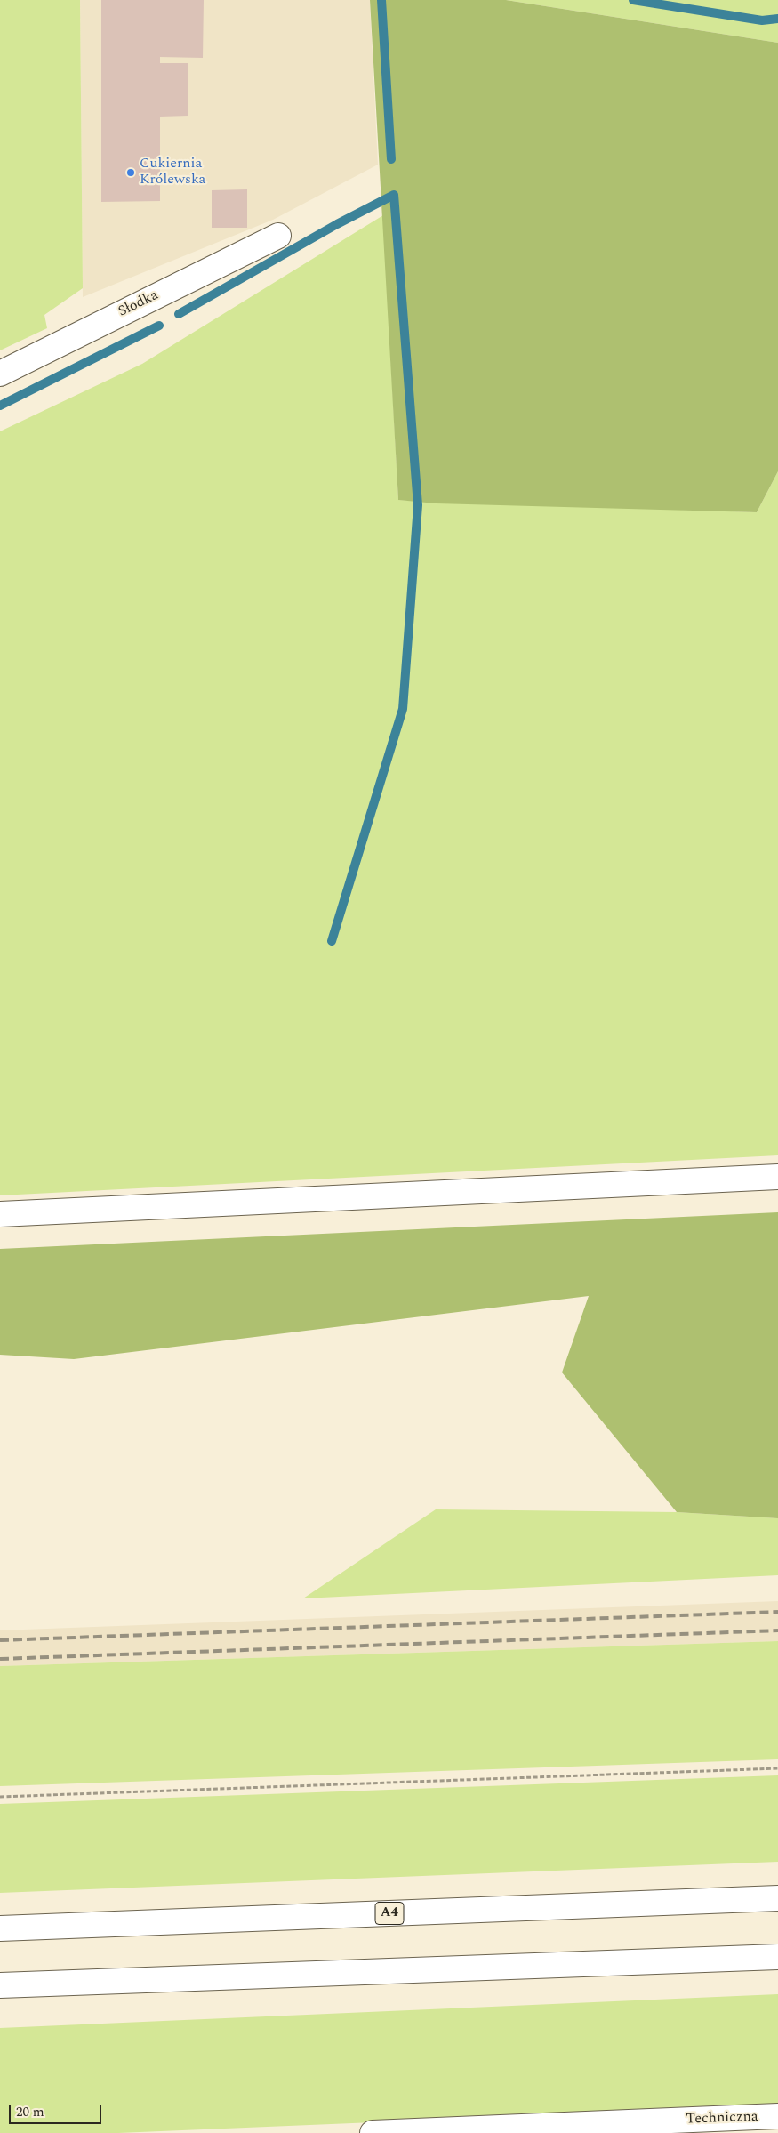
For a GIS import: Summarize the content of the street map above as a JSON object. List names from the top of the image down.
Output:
{
  "streets": {
    "main road": ["Słodka", "A4", "Techniczna"]
  },
  "places": ["Cukiernia Królewska"],
  "scale_bar": "20 m"
}
